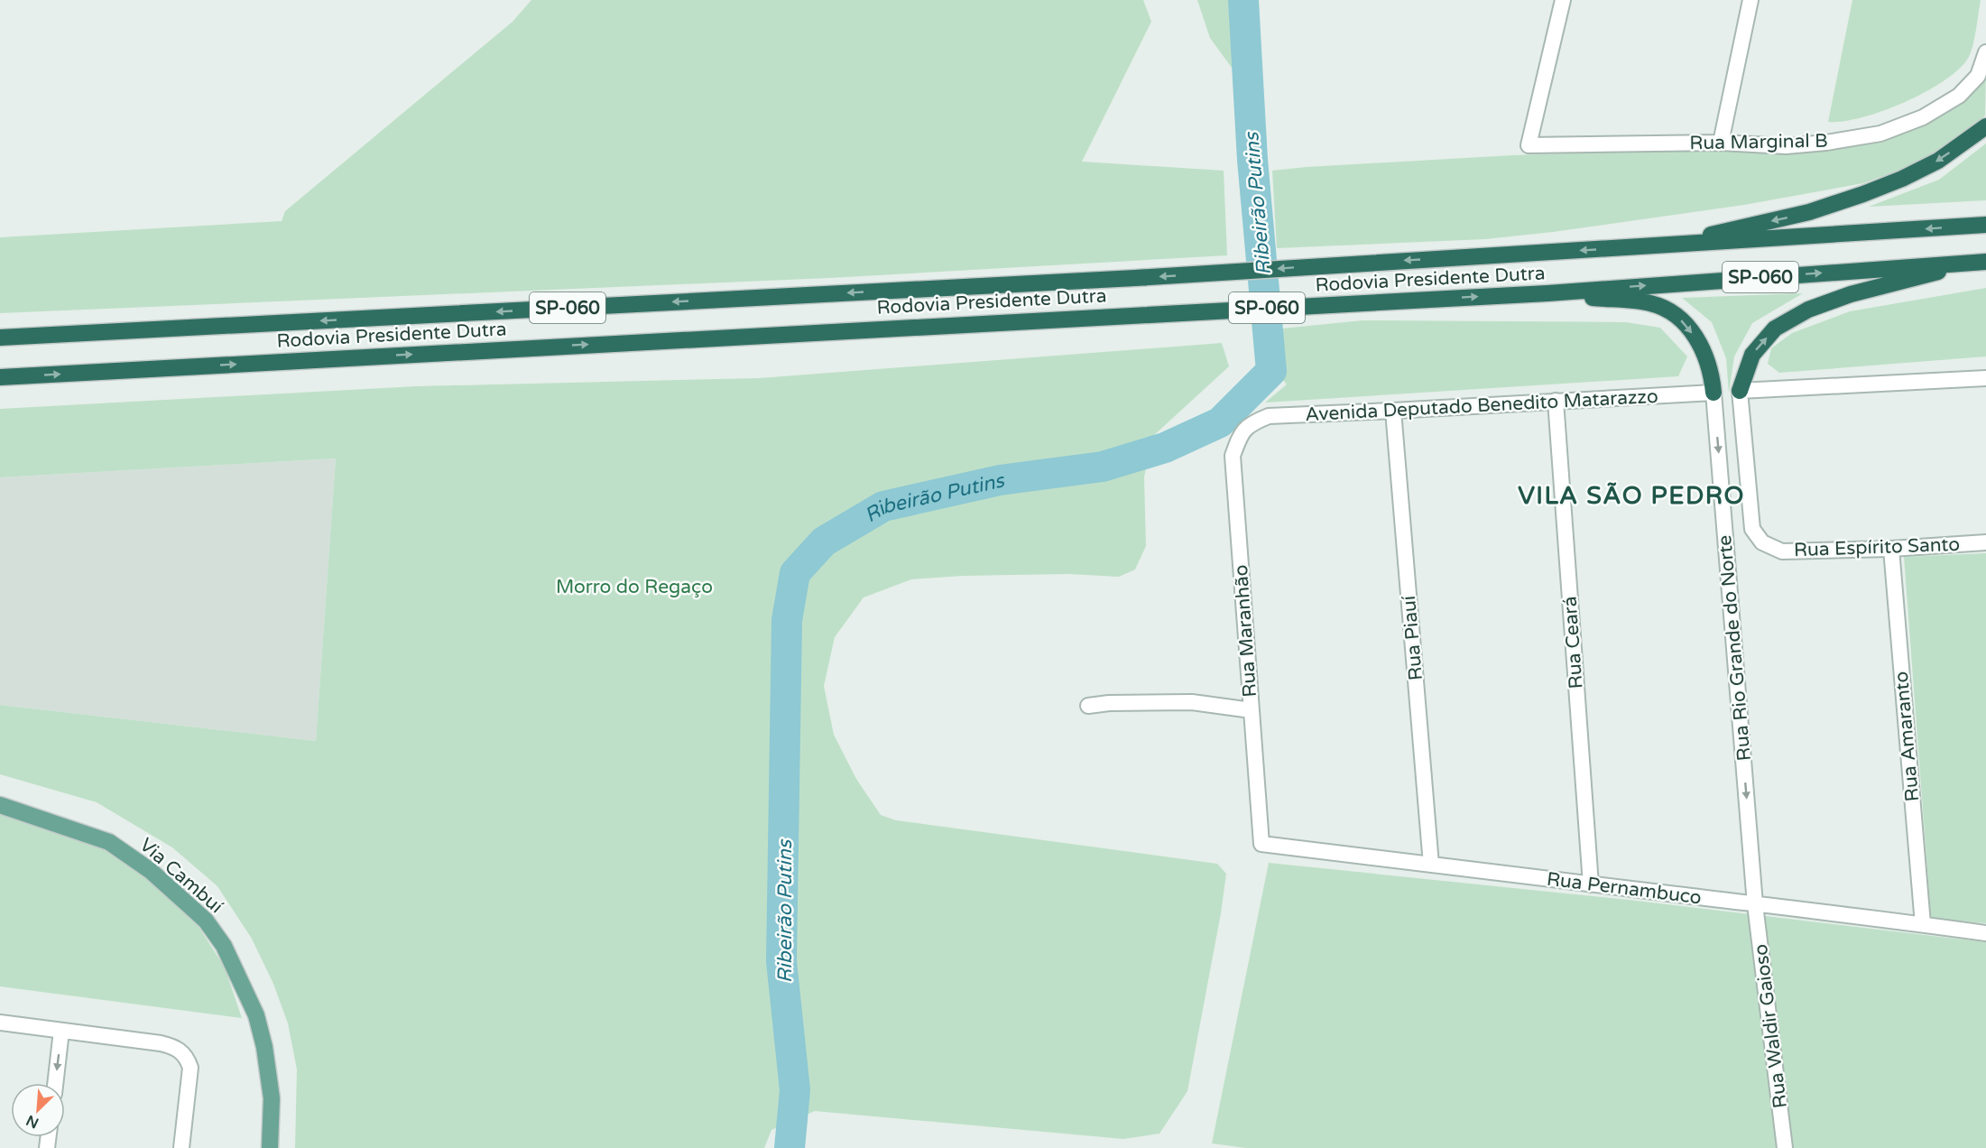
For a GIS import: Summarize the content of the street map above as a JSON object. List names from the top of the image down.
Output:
{
  "streets": {
    "highway": ["SP-060", "Rodovia Presidente Dutra"],
    "main road": ["Via Cambuí"],
    "street": [
      "Rua Marginal B",
      "Avenida Deputado Benedito Matarazzo",
      "Rua Espírito Santo",
      "Rua Maranhão",
      "Rua Piauí",
      "Rua Ceará",
      "Rua Rio Grande do Norte",
      "Rua Amaranto",
      "Rua Pernambuco",
      "Rua Waldir Gaioso"
    ]
  },
  "crossings": [
    ["Avenida Deputado Benedito Matarazzo", "Rua Maranhão"],
    ["Avenida Deputado Benedito Matarazzo", "Rua Piauí"],
    ["Avenida Deputado Benedito Matarazzo", "Rua Ceará"],
    ["Avenida Deputado Benedito Matarazzo", "Rua Rio Grande do Norte"],
    ["Rua Espírito Santo", "Rua Amaranto"],
    ["Rua Maranhão", "Rua Pernambuco"],
    ["Rua Piauí", "Rua Pernambuco"],
    ["Rua Ceará", "Rua Pernambuco"],
    ["Rua Rio Grande do Norte", "Rua Pernambuco"],
    ["Rua Rio Grande do Norte", "Rua Waldir Gaioso"],
    ["Rua Amaranto", "Rua Pernambuco"],
    ["Rua Pernambuco", "Rua Waldir Gaioso"]
  ],
  "one_way": ["Rua Rio Grande do Norte"],
  "districts": ["VILA SÃO PEDRO"],
  "water": ["Ribeirão Putins"],
  "parks": ["Morro do Regaço"],
  "north": "bottom left"
}
